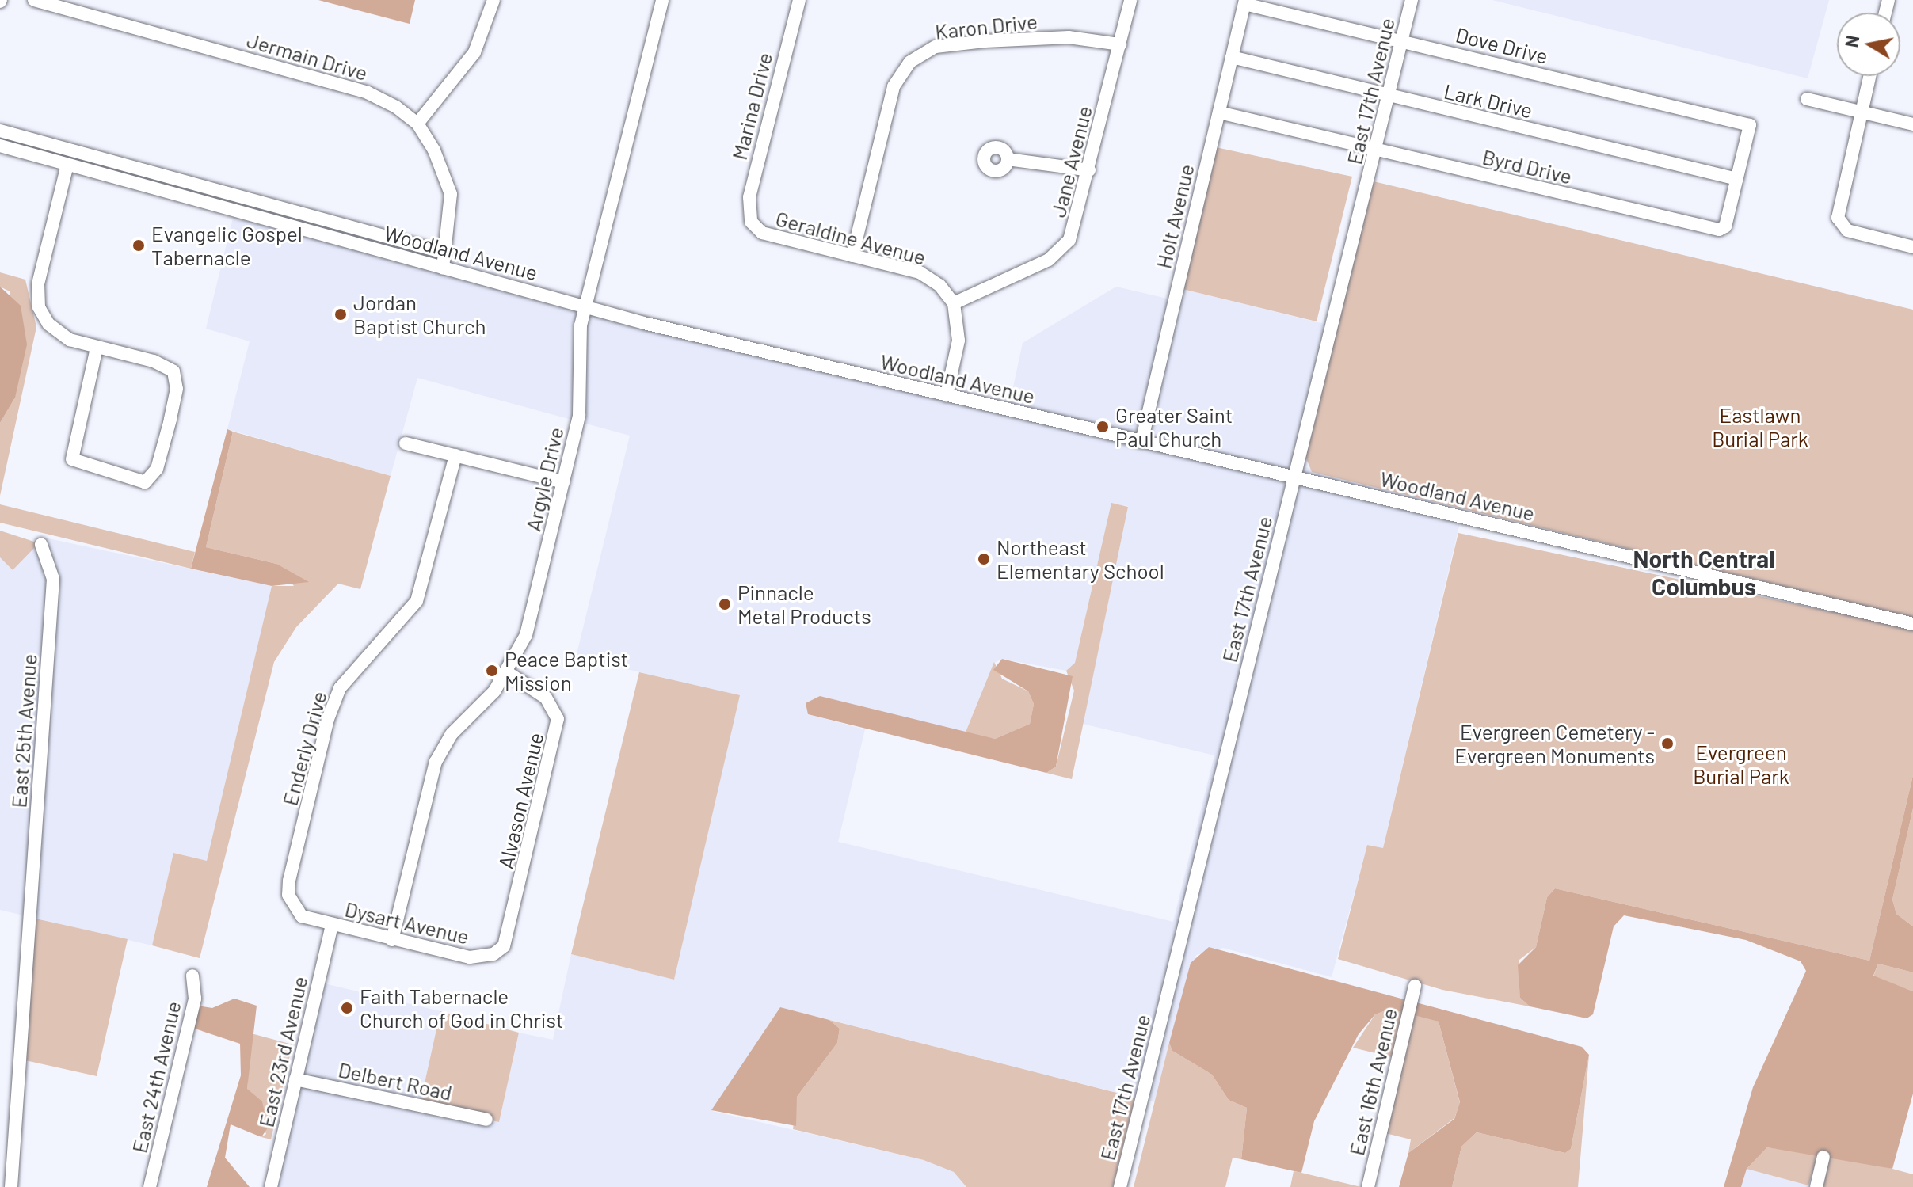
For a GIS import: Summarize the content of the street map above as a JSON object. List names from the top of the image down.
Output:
{
  "streets": {
    "street": [
      "Karon Drive",
      "Dove Drive",
      "Jermain Drive",
      "East 17th Avenue",
      "Lark Drive",
      "Marina Drive",
      "Jane Avenue",
      "Byrd Drive",
      "Holt Avenue",
      "Geraldine Avenue",
      "Woodland Avenue",
      "Argyle Drive",
      "East 25th Avenue",
      "Enderly Drive",
      "Alvason Avenue",
      "Dysart Avenue",
      "East 23rd Avenue",
      "East 24th Avenue",
      "Delbert Road",
      "East 16th Avenue"
    ]
  },
  "crossings": [
    ["Karon Drive", "Jane Avenue"],
    ["Karon Drive", "Geraldine Avenue"],
    ["Dove Drive", "East 17th Avenue"],
    ["Dove Drive", "Byrd Drive"],
    ["Dove Drive", "Holt Avenue"],
    ["East 17th Avenue", "Lark Drive"],
    ["East 17th Avenue", "Byrd Drive"],
    ["East 17th Avenue", "Woodland Avenue"],
    ["Lark Drive", "Byrd Drive"],
    ["Lark Drive", "Holt Avenue"],
    ["Marina Drive", "Geraldine Avenue"],
    ["Jane Avenue", "Geraldine Avenue"],
    ["Byrd Drive", "Holt Avenue"],
    ["Holt Avenue", "Woodland Avenue"],
    ["Woodland Avenue", "Argyle Drive"],
    ["Argyle Drive", "Alvason Avenue"],
    ["Argyle Drive", "Dysart Avenue"],
    ["Enderly Drive", "Dysart Avenue"],
    ["Alvason Avenue", "Dysart Avenue"],
    ["Dysart Avenue", "East 23rd Avenue"],
    ["East 23rd Avenue", "Delbert Road"]
  ],
  "districts": ["North Central Columbus"],
  "parks": ["Eastlawn Burial Park", "Evergreen Burial Park"],
  "places": [
    "Evangelic Gospel Tabernacle",
    "Jordan Baptist Church",
    "Greater Saint Paul Church",
    "Northeast Elementary School",
    "Pinnacle Metal Products",
    "Peace Baptist Mission",
    "Evergreen Cemetery - Evergreen Monuments",
    "Faith Tabernacle Church of God in Christ"
  ],
  "north": "left"
}
